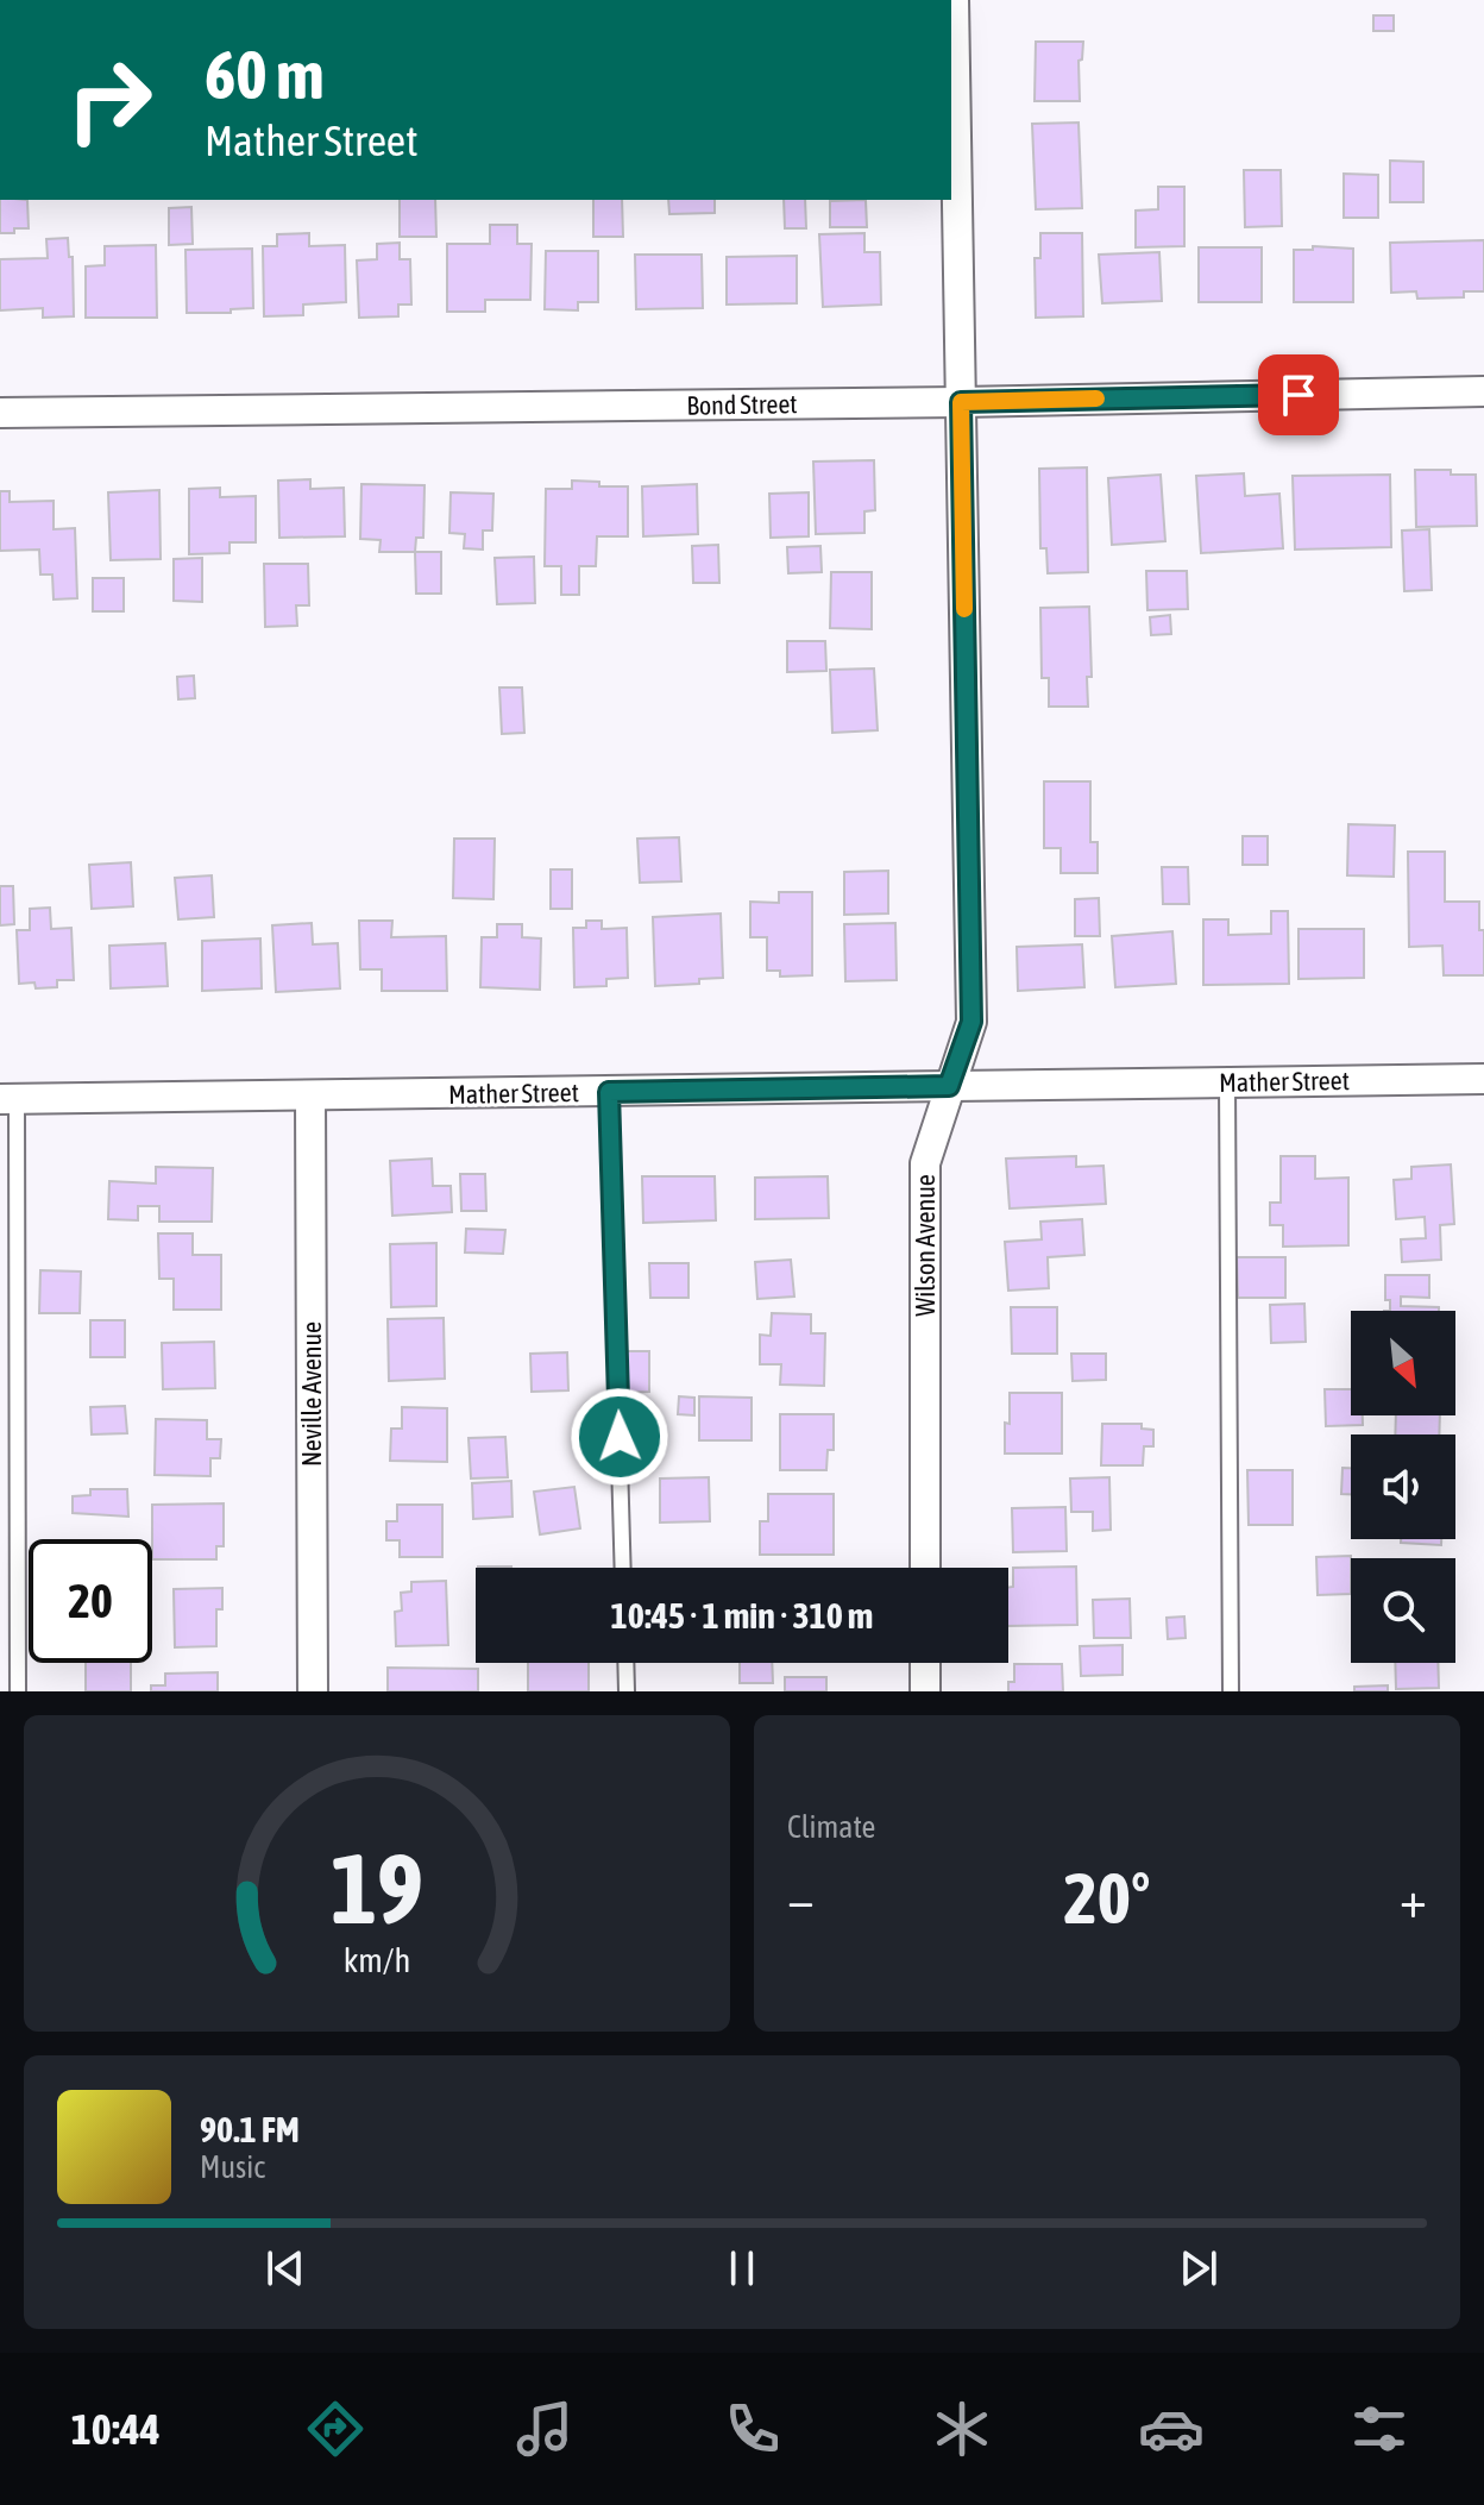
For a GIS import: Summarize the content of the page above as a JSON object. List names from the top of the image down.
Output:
{
  "streets": {
    "street": [
      "Bond Street",
      "Mather Street",
      "Wilson Avenue",
      "Neville Avenue"
    ]
  },
  "crossings": [
    ["Bond Street", "Wilson Avenue"],
    ["Mather Street", "Wilson Avenue"],
    ["Mather Street", "Neville Avenue"]
  ],
  "north": "bottom right",
  "page": {
    "turn": ["60 m", "Mather Street"],
    "limit": "20",
    "trip": "10:45 · 1 min · 310 m",
    "tile": "Climate",
    "heat": ["−", "20°", "+"],
    "song": ["90.1 FM", "Music"],
    "tabs": "10:44",
    "gauge": ["19", "km/h"]
  }
}
